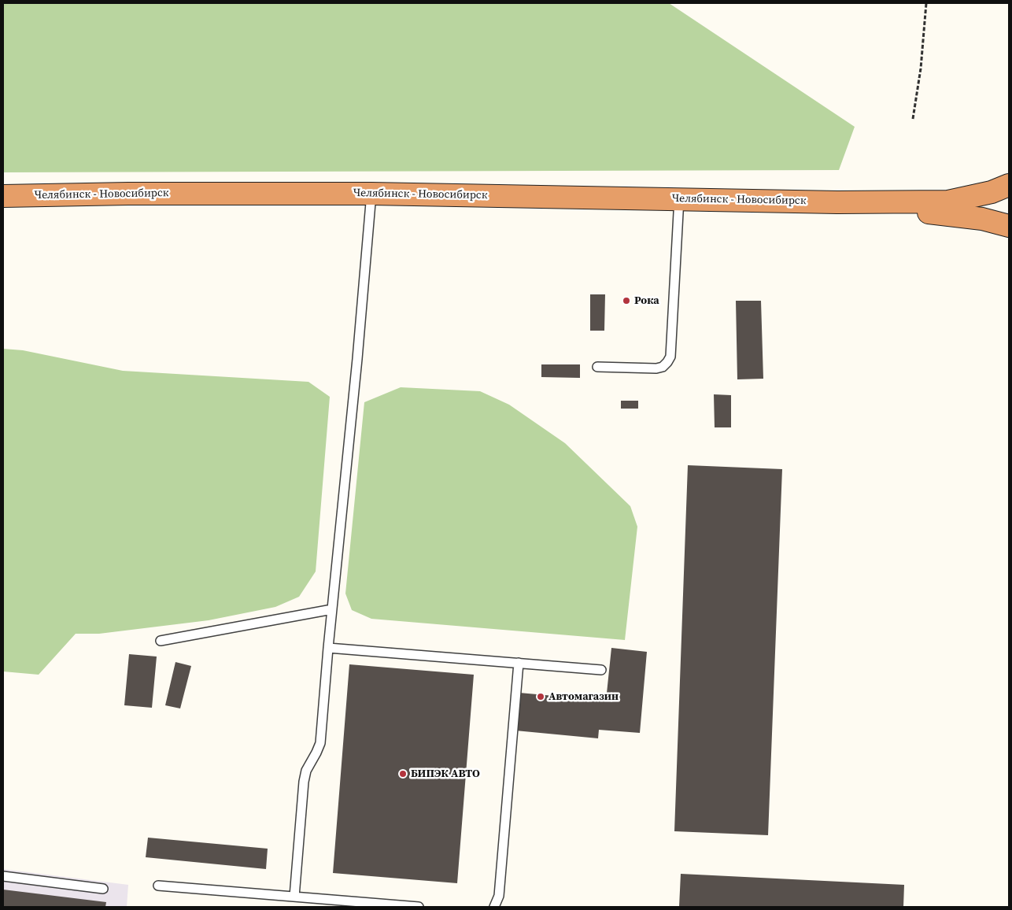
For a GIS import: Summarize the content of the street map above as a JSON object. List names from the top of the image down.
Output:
{
  "streets": {
    "highway": ["Челябинск - Новосибирск"]
  },
  "places": ["Рока", "Автомагазин", "БИПЭК АВТО"]
}
